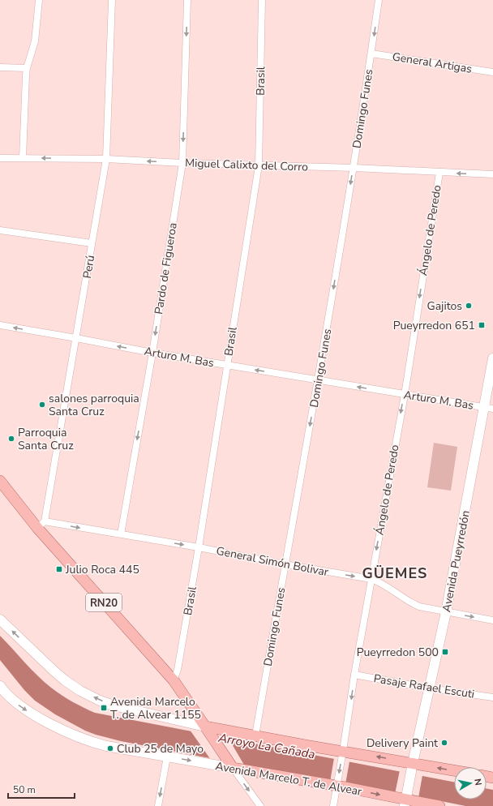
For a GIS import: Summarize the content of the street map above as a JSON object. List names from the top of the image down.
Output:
{
  "streets": {
    "main road": ["Avenida Pueyrredón", "RN20", "Avenida Marcelo T. de Alvear"],
    "street": [
      "General Artigas",
      "Brasil",
      "Domingo Funes",
      "Miguel Calixto del Corro",
      "Ángelo de Peredo",
      "Perú",
      "Pardo de Figueroa",
      "Arturo M. Bas",
      "General Simón Bolivar",
      "Pasaje Rafael Escuti"
    ]
  },
  "crossings": [
    ["General Artigas", "Domingo Funes"],
    ["Brasil", "Miguel Calixto del Corro"],
    ["Brasil", "Arturo M. Bas"],
    ["Brasil", "General Simón Bolivar"],
    ["Brasil", "RN20"],
    ["Domingo Funes", "Miguel Calixto del Corro"],
    ["Domingo Funes", "Arturo M. Bas"],
    ["Domingo Funes", "General Simón Bolivar"],
    ["Miguel Calixto del Corro", "Ángelo de Peredo"],
    ["Miguel Calixto del Corro", "Perú"],
    ["Miguel Calixto del Corro", "Pardo de Figueroa"],
    ["Ángelo de Peredo", "Arturo M. Bas"],
    ["Ángelo de Peredo", "General Simón Bolivar"],
    ["Ángelo de Peredo", "Pasaje Rafael Escuti"],
    ["Ángelo de Peredo", "Avenida Marcelo T. de Alvear"],
    ["Perú", "Arturo M. Bas"],
    ["Perú", "General Simón Bolivar"],
    ["Perú", "RN20"],
    ["Pardo de Figueroa", "Arturo M. Bas"],
    ["Pardo de Figueroa", "General Simón Bolivar"],
    ["Arturo M. Bas", "Avenida Pueyrredón"],
    ["General Simón Bolivar", "Avenida Pueyrredón"],
    ["General Simón Bolivar", "RN20"],
    ["Avenida Pueyrredón", "Pasaje Rafael Escuti"],
    ["Avenida Pueyrredón", "Avenida Marcelo T. de Alvear"],
    ["RN20", "Avenida Marcelo T. de Alvear"]
  ],
  "one_way": [
    "Domingo Funes",
    "Miguel Calixto del Corro",
    "Ángelo de Peredo",
    "Pardo de Figueroa",
    "Arturo M. Bas",
    "General Simón Bolivar"
  ],
  "districts": ["GÜEMES"],
  "water": ["Arroyo La Cañada"],
  "places": {
    "other": [
      "Gajitos",
      "salones parroquia Santa Cruz",
      "Parroquia Santa Cruz",
      "Delivery Paint",
      "Club 25 de Mayo"
    ],
    "transit": [
      "Pueyrredon 651",
      "Julio Roca 445",
      "Pueyrredon 500",
      "Avenida Marcelo T. de Alvear 1155"
    ]
  },
  "scale_bar": "50 m",
  "north": "right"
}
